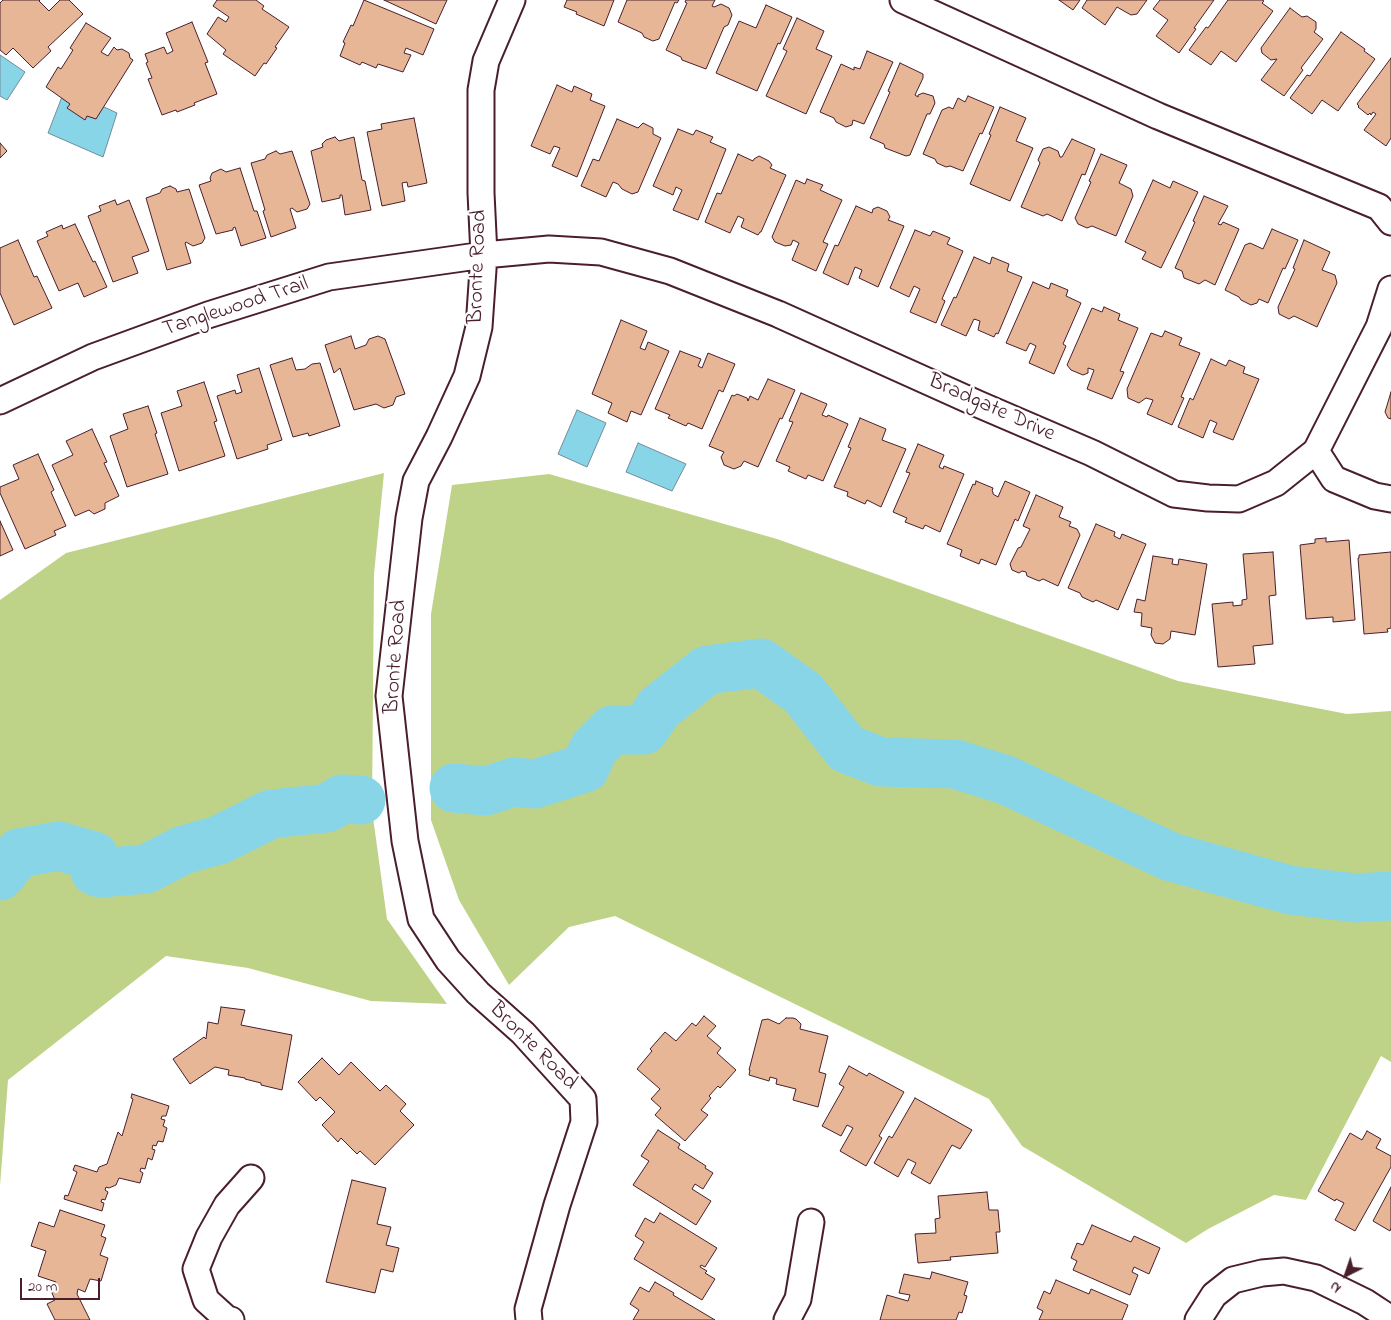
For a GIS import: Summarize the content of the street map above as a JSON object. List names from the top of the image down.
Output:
{
  "streets": {
    "street": ["Bronte Road", "Tanglewood Trail", "Bradgate Drive"]
  },
  "crossings": [
    ["Bronte Road", "Tanglewood Trail"],
    ["Bronte Road", "Bradgate Drive"],
    ["Tanglewood Trail", "Bradgate Drive"]
  ],
  "scale_bar": "20 m",
  "north": "bottom left"
}
